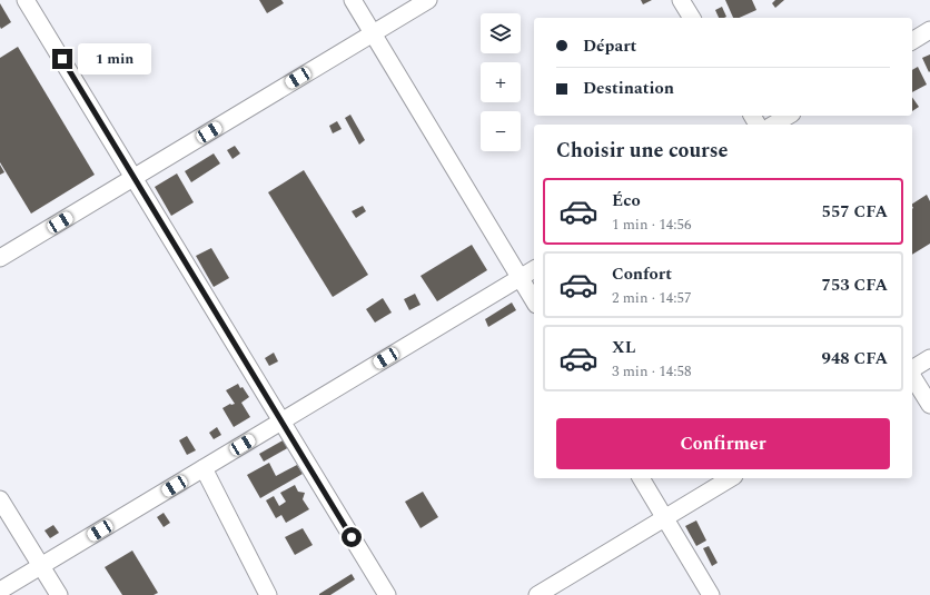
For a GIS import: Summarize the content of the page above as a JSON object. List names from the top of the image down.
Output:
{
  "page": {
    "map_buttons": ["+", "−"],
    "banner": ["Départ", "Destination"],
    "bubble": "1 min",
    "heading": "Choisir une course",
    "list": [
      {
        "name": "Éco",
        "note": "1 min · 14:56",
        "value": "557 CFA"
      },
      {
        "name": "Confort",
        "note": "2 min · 14:57",
        "value": "753 CFA"
      },
      {
        "name": "XL",
        "note": "3 min · 14:58",
        "value": "948 CFA"
      }
    ],
    "buttons": "Confirmer"
  }
}
